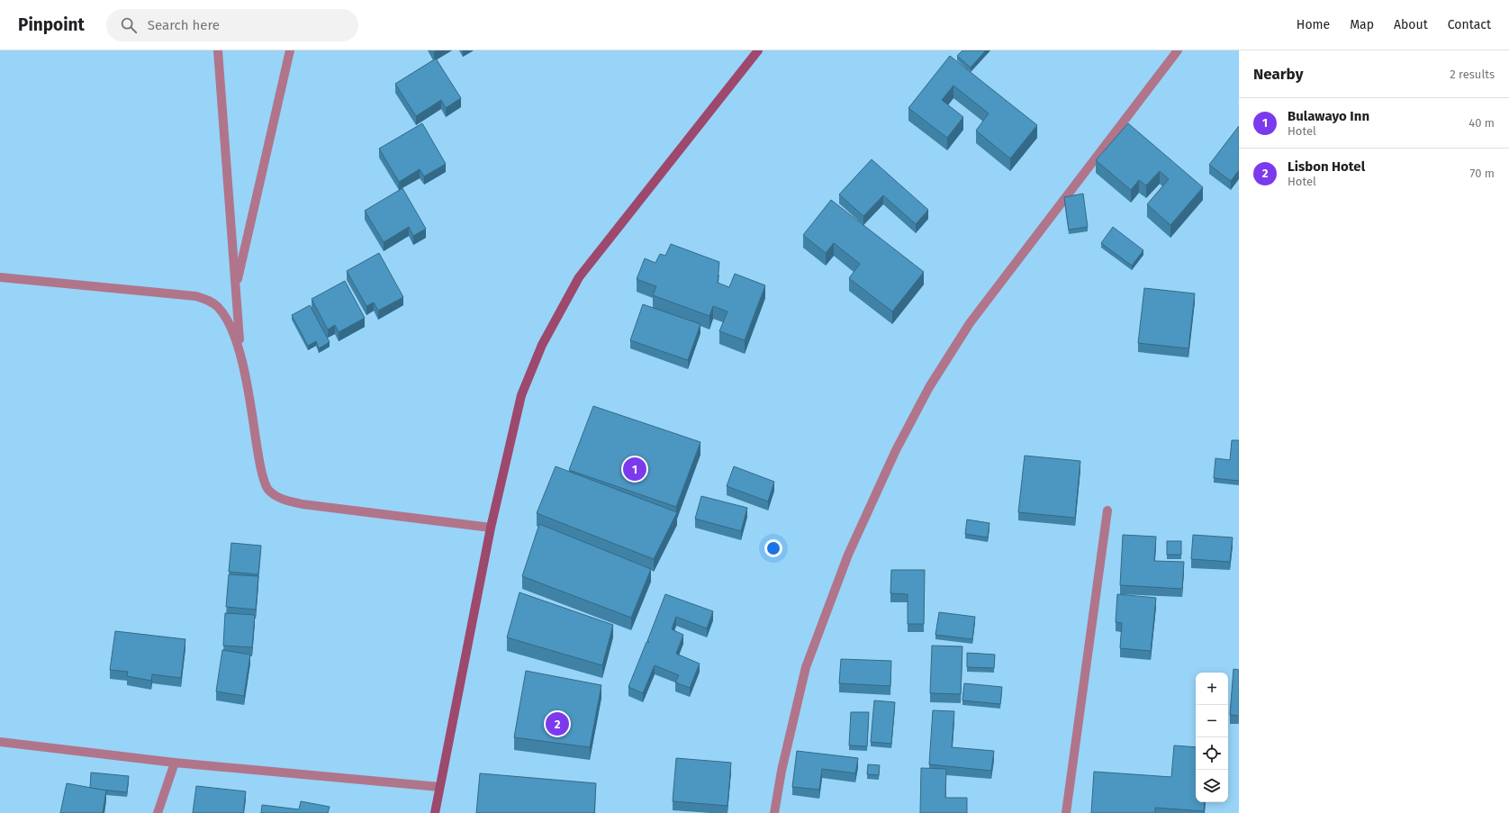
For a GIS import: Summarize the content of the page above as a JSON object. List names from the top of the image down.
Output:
{
  "page": {
    "header": "Pinpoint",
    "search": "Search here",
    "nav": [
      "Home",
      "Map",
      "About",
      "Contact"
    ],
    "heading": ["Nearby", "2 results"],
    "list": [
      {
        "mark": "1",
        "name": "Bulawayo Inn",
        "note": "Hotel",
        "value": "40 m"
      },
      {
        "mark": "2",
        "name": "Lisbon Hotel",
        "note": "Hotel",
        "value": "70 m"
      }
    ],
    "pins": ["1", "2"],
    "map_buttons": ["+", "−"]
  }
}
